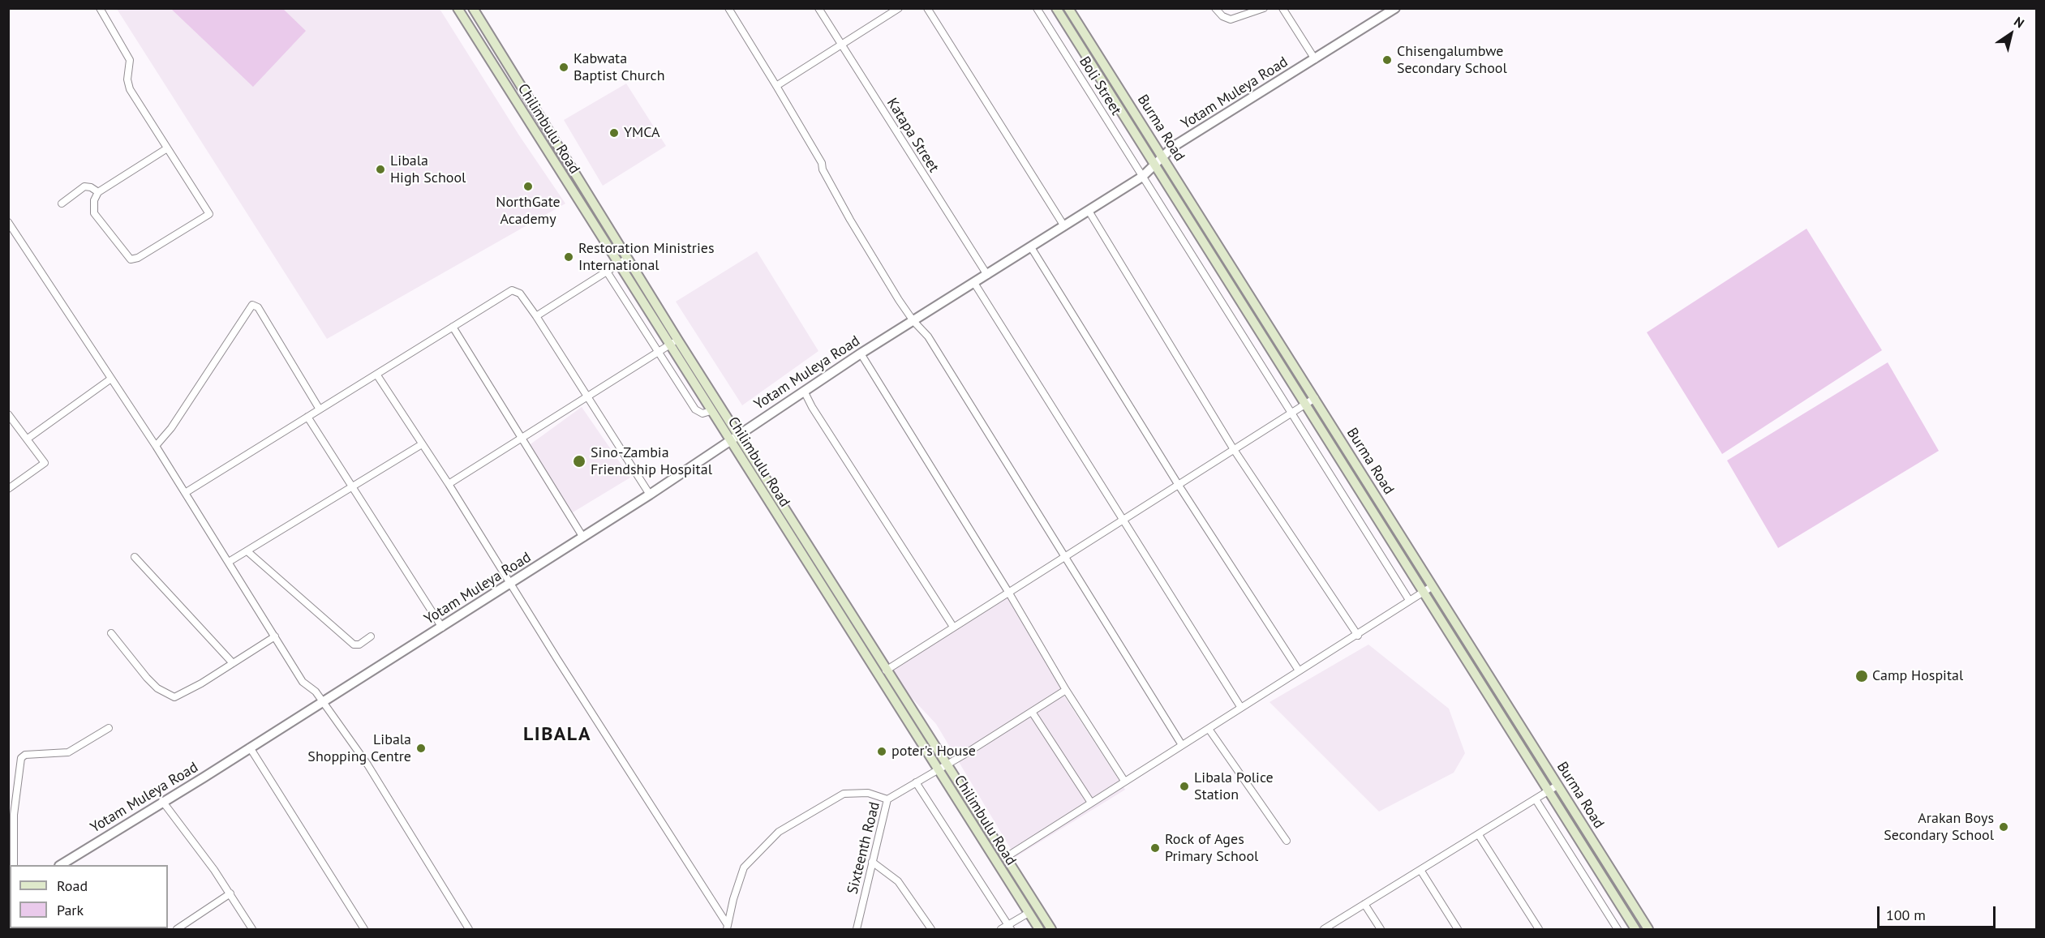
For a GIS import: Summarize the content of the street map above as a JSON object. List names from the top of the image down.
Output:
{
  "streets": {
    "main road": ["Burma Road", "Chilimbulu Road"],
    "street": [
      "Boli Street",
      "Yotam Muleya Road",
      "Katapa Street",
      "Sixteenth Road"
    ]
  },
  "crossings": [
    ["Boli Street", "Yotam Muleya Road"],
    ["Yotam Muleya Road", "Burma Road"],
    ["Yotam Muleya Road", "Chilimbulu Road"],
    ["Yotam Muleya Road", "Katapa Street"],
    ["Chilimbulu Road", "Sixteenth Road"]
  ],
  "districts": ["LIBALA"],
  "places": [
    "Chisengalumbwe Secondary School",
    "Kabwata Baptist Church",
    "YMCA",
    "Libala High School",
    "NorthGate Academy",
    "Restoration Ministries International",
    "Sino-Zambia Friendship Hospital",
    "Camp Hospital",
    "Libala Shopping Centre",
    "poter's House",
    "Libala Police Station",
    "Arakan Boys Secondary School",
    "Rock of Ages Primary School"
  ],
  "legend": ["Road", "Park"],
  "scale_bar": "100 m",
  "north": "top right"
}
